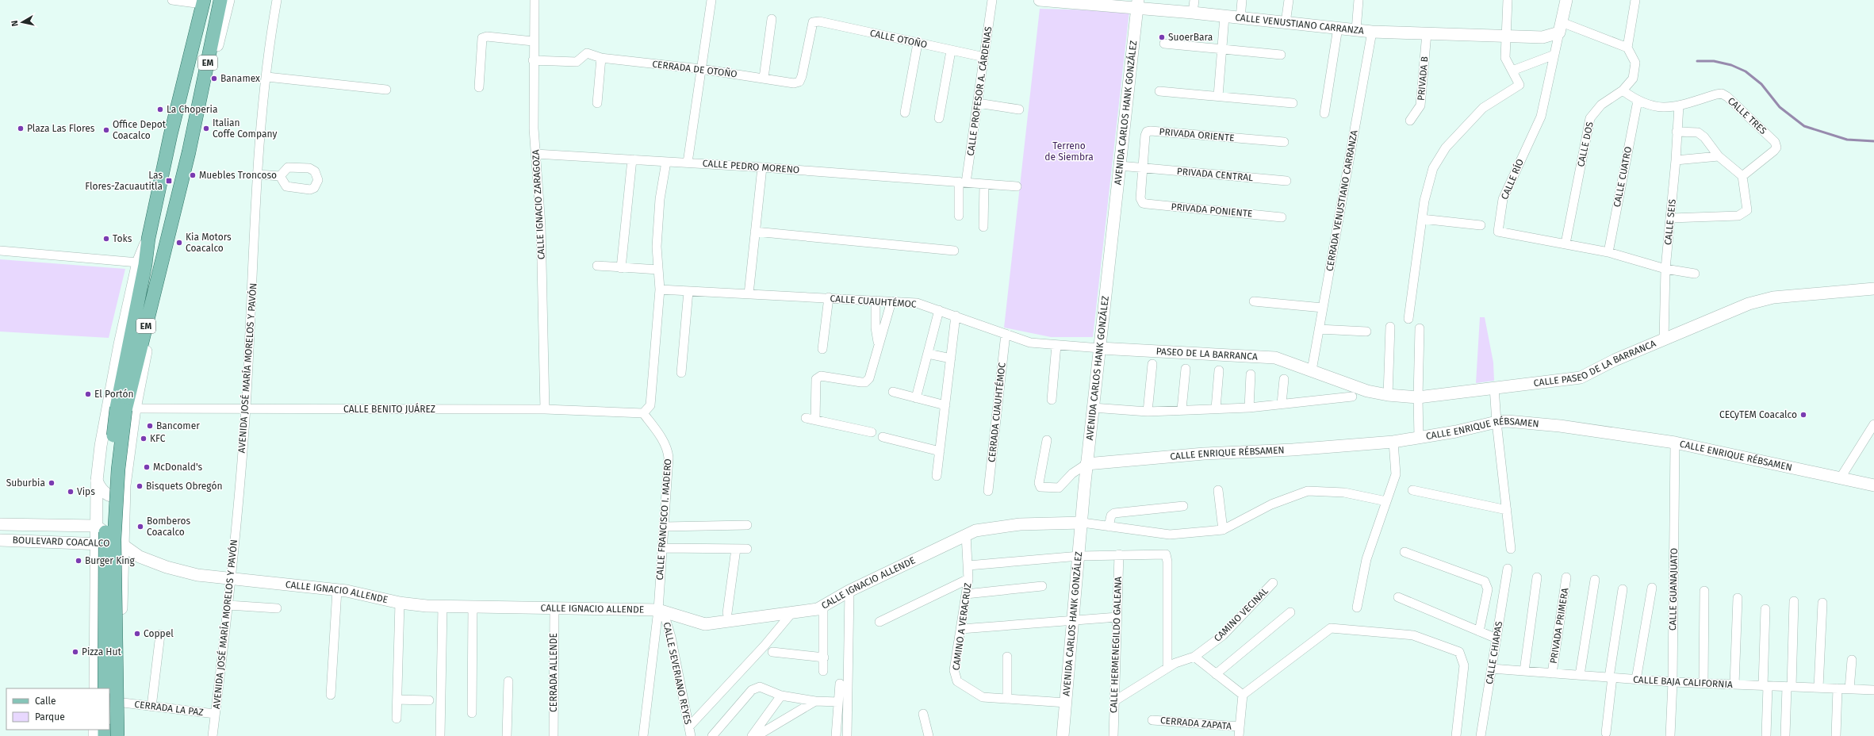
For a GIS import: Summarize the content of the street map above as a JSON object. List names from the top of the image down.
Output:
{
  "streets": {
    "main road": [
      "CALLE VENUSTIANO CARRANZA",
      "EM",
      "AVENIDA CARLOS HANK GONZÁLEZ",
      "CALLE RÍO",
      "PASEO DE LA BARRANCA",
      "CALLE PASEO DE LA BARRANCA",
      "CALLE ENRIQUE RÉBSAMEN",
      "BOULEVARD COACALCO",
      "CALLE IGNACIO ALLENDE"
    ],
    "street": [
      "CALLE OTOÑO",
      "CERRADA DE OTOÑO",
      "PRIVADA B",
      "CALLE PROFESOR A. CÁRDENAS",
      "CALLE TRES",
      "PRIVADA ORIENTE",
      "CALLE DOS",
      "CALLE PEDRO MORENO",
      "PRIVADA CENTRAL",
      "CALLE CUATRO",
      "CERRADA VENUSTIANO CARRANZA",
      "CALLE IGNACIO ZARAGOZA",
      "PRIVADA PONIENTE",
      "CALLE SEIS",
      "CALLE CUAUHTÉMOC",
      "AVENIDA JOSÉ MARÍA MORELOS Y PAVÓN",
      "CALLE BENITO JUÁREZ",
      "CERRADA CUAUHTÉMOC",
      "CALLE FRANCISCO I. MADERO",
      "CALLE GUANAJUATO",
      "CAMINO VECINAL",
      "PRIVADA PRIMERA",
      "CAMINO A VERACRUZ",
      "CALLE HERMENEGILDO GALEANA",
      "CALLE CHIAPAS",
      "CERRADA ALLENDE",
      "CALLE SEVERIANO REYES",
      "CALLE BAJA CALIFORNIA",
      "CERRADA LA PAZ",
      "CERRADA ZAPATA"
    ]
  },
  "crossings": [
    ["CALLE VENUSTIANO CARRANZA", "PRIVADA B"],
    ["CALLE VENUSTIANO CARRANZA", "AVENIDA CARLOS HANK GONZÁLEZ"],
    ["CALLE VENUSTIANO CARRANZA", "CALLE RÍO"],
    ["CALLE VENUSTIANO CARRANZA", "CERRADA VENUSTIANO CARRANZA"],
    ["CALLE OTOÑO", "CERRADA DE OTOÑO"],
    ["CALLE OTOÑO", "CALLE PROFESOR A. CÁRDENAS"],
    ["EM", "CALLE BENITO JUÁREZ"],
    ["CERRADA DE OTOÑO", "CALLE IGNACIO ZARAGOZA"],
    ["CALLE PROFESOR A. CÁRDENAS", "CALLE PEDRO MORENO"],
    ["AVENIDA CARLOS HANK GONZÁLEZ", "PRIVADA CENTRAL"],
    ["AVENIDA CARLOS HANK GONZÁLEZ", "CALLE CUAUHTÉMOC"],
    ["AVENIDA CARLOS HANK GONZÁLEZ", "PASEO DE LA BARRANCA"],
    ["AVENIDA CARLOS HANK GONZÁLEZ", "CALLE ENRIQUE RÉBSAMEN"],
    ["AVENIDA CARLOS HANK GONZÁLEZ", "CALLE IGNACIO ALLENDE"],
    ["AVENIDA CARLOS HANK GONZÁLEZ", "CAMINO A VERACRUZ"],
    ["CALLE TRES", "CALLE DOS"],
    ["CALLE TRES", "CALLE CUATRO"],
    ["CALLE TRES", "CALLE SEIS"],
    ["PRIVADA ORIENTE", "PRIVADA CENTRAL"],
    ["PRIVADA ORIENTE", "PRIVADA PONIENTE"],
    ["CALLE DOS", "CALLE RÍO"],
    ["CALLE PEDRO MORENO", "CALLE IGNACIO ZARAGOZA"],
    ["PRIVADA CENTRAL", "PRIVADA PONIENTE"],
    ["CALLE CUATRO", "CALLE RÍO"],
    ["CALLE RÍO", "CALLE SEIS"],
    ["CERRADA VENUSTIANO CARRANZA", "PASEO DE LA BARRANCA"],
    ["CERRADA VENUSTIANO CARRANZA", "CALLE PASEO DE LA BARRANCA"],
    ["CALLE IGNACIO ZARAGOZA", "CALLE BENITO JUÁREZ"],
    ["CALLE SEIS", "CALLE PASEO DE LA BARRANCA"],
    ["CALLE CUAUHTÉMOC", "PASEO DE LA BARRANCA"],
    ["CALLE CUAUHTÉMOC", "CERRADA CUAUHTÉMOC"],
    ["PASEO DE LA BARRANCA", "CALLE PASEO DE LA BARRANCA"],
    ["AVENIDA JOSÉ MARÍA MORELOS Y PAVÓN", "CALLE BENITO JUÁREZ"],
    ["AVENIDA JOSÉ MARÍA MORELOS Y PAVÓN", "CALLE IGNACIO ALLENDE"],
    ["AVENIDA JOSÉ MARÍA MORELOS Y PAVÓN", "CERRADA LA PAZ"],
    ["CALLE BENITO JUÁREZ", "CALLE FRANCISCO I. MADERO"],
    ["CALLE ENRIQUE RÉBSAMEN", "CALLE GUANAJUATO"],
    ["CALLE FRANCISCO I. MADERO", "CALLE IGNACIO ALLENDE"],
    ["CALLE FRANCISCO I. MADERO", "CALLE SEVERIANO REYES"],
    ["BOULEVARD COACALCO", "CALLE IGNACIO ALLENDE"],
    ["CALLE IGNACIO ALLENDE", "CAMINO A VERACRUZ"],
    ["CALLE IGNACIO ALLENDE", "CERRADA ALLENDE"],
    ["CALLE IGNACIO ALLENDE", "CALLE SEVERIANO REYES"],
    ["CALLE GUANAJUATO", "CALLE BAJA CALIFORNIA"],
    ["CAMINO VECINAL", "CALLE HERMENEGILDO GALEANA"],
    ["PRIVADA PRIMERA", "CALLE BAJA CALIFORNIA"],
    ["CALLE CHIAPAS", "CALLE BAJA CALIFORNIA"]
  ],
  "parks": ["Terreno de Siembra"],
  "places": {
    "other": [
      "SuoerBara",
      "Banamex",
      "La Choperia",
      "Plaza Las Flores",
      "Italian Coffe Company",
      "Office Depot Coacalco",
      "Muebles Troncoso",
      "Toks",
      "Kia Motors Coacalco",
      "El Portón",
      "CECyTEM Coacalco",
      "Bancomer",
      "KFC",
      "McDonald's",
      "Suburbia",
      "Bisquets Obregón",
      "Vips",
      "Bomberos Coacalco",
      "Burger King",
      "Coppel",
      "Pizza Hut"
    ],
    "transit": ["Las Flores-Zacuautitla"]
  },
  "legend": ["Calle", "Parque"],
  "north": "left"
}
